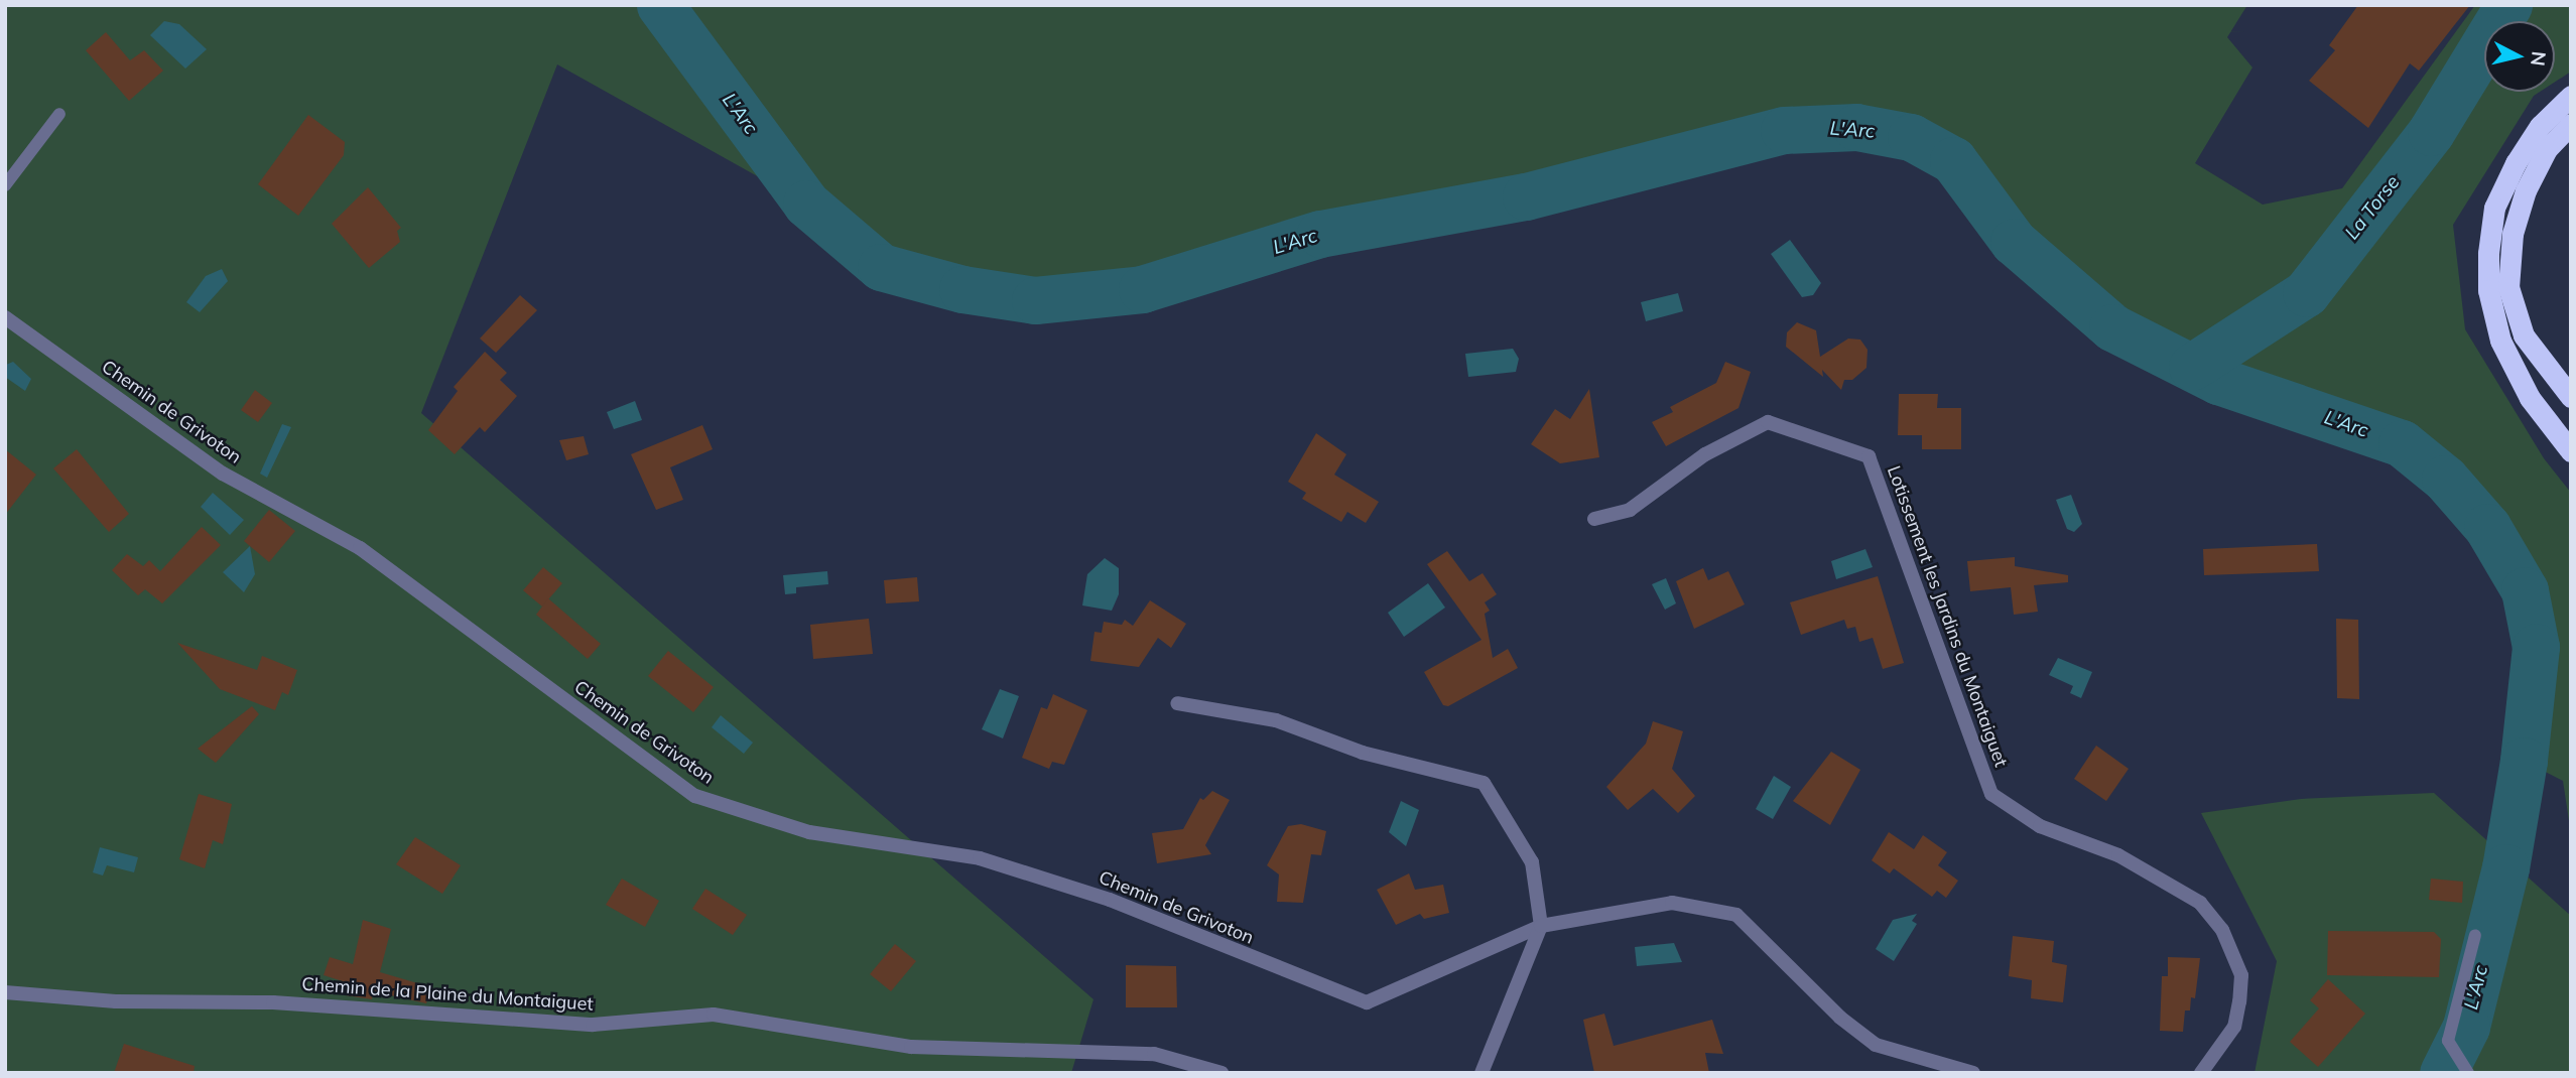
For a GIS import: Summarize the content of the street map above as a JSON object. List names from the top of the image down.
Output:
{
  "streets": {
    "street": ["Chemin de Grivoton", "Lotissement les Jardins du Montaiguet", "Chemin de la Plaine du Montaiguet"]
  },
  "water": ["L'Arc", "La Torse"],
  "north": "right"
}
